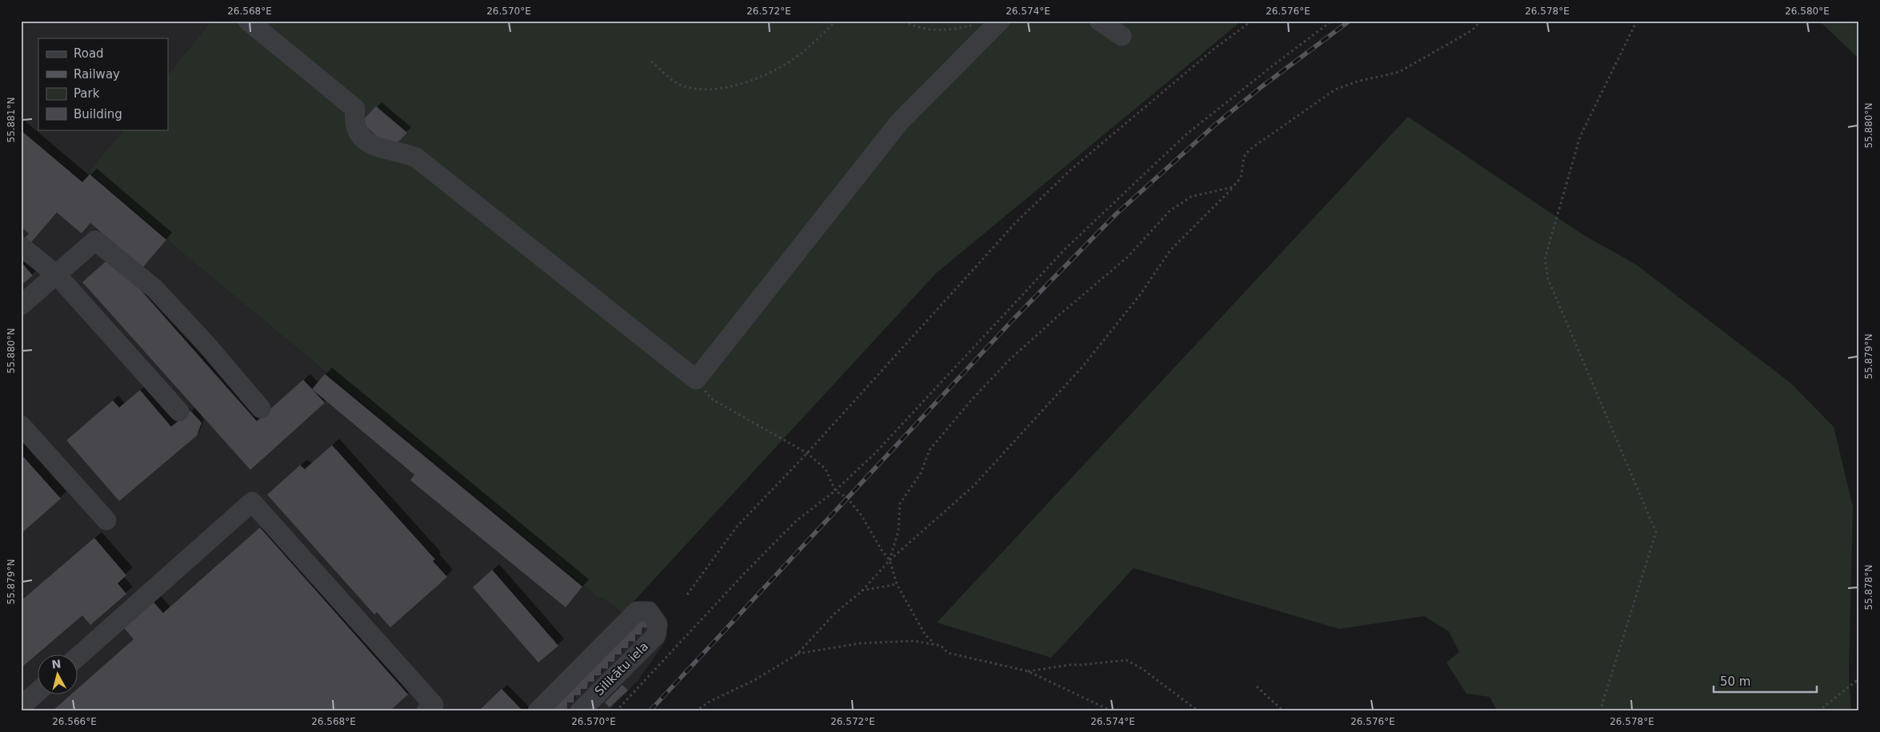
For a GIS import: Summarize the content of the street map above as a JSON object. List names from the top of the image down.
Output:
{
  "streets": {
    "lane": ["Silikātu iela"]
  },
  "legend": [
    "Road",
    "Railway",
    "Park",
    "Building"
  ],
  "scale_bar": "50 m",
  "north": "top",
  "coordinates": [
    "26.568°E",
    "26.570°E",
    "26.572°E",
    "26.574°E",
    "26.576°E",
    "26.578°E",
    "26.580°E",
    "55.881°N",
    "55.880°N",
    "55.879°N",
    "55.878°N",
    "26.566°E"
  ]
}
